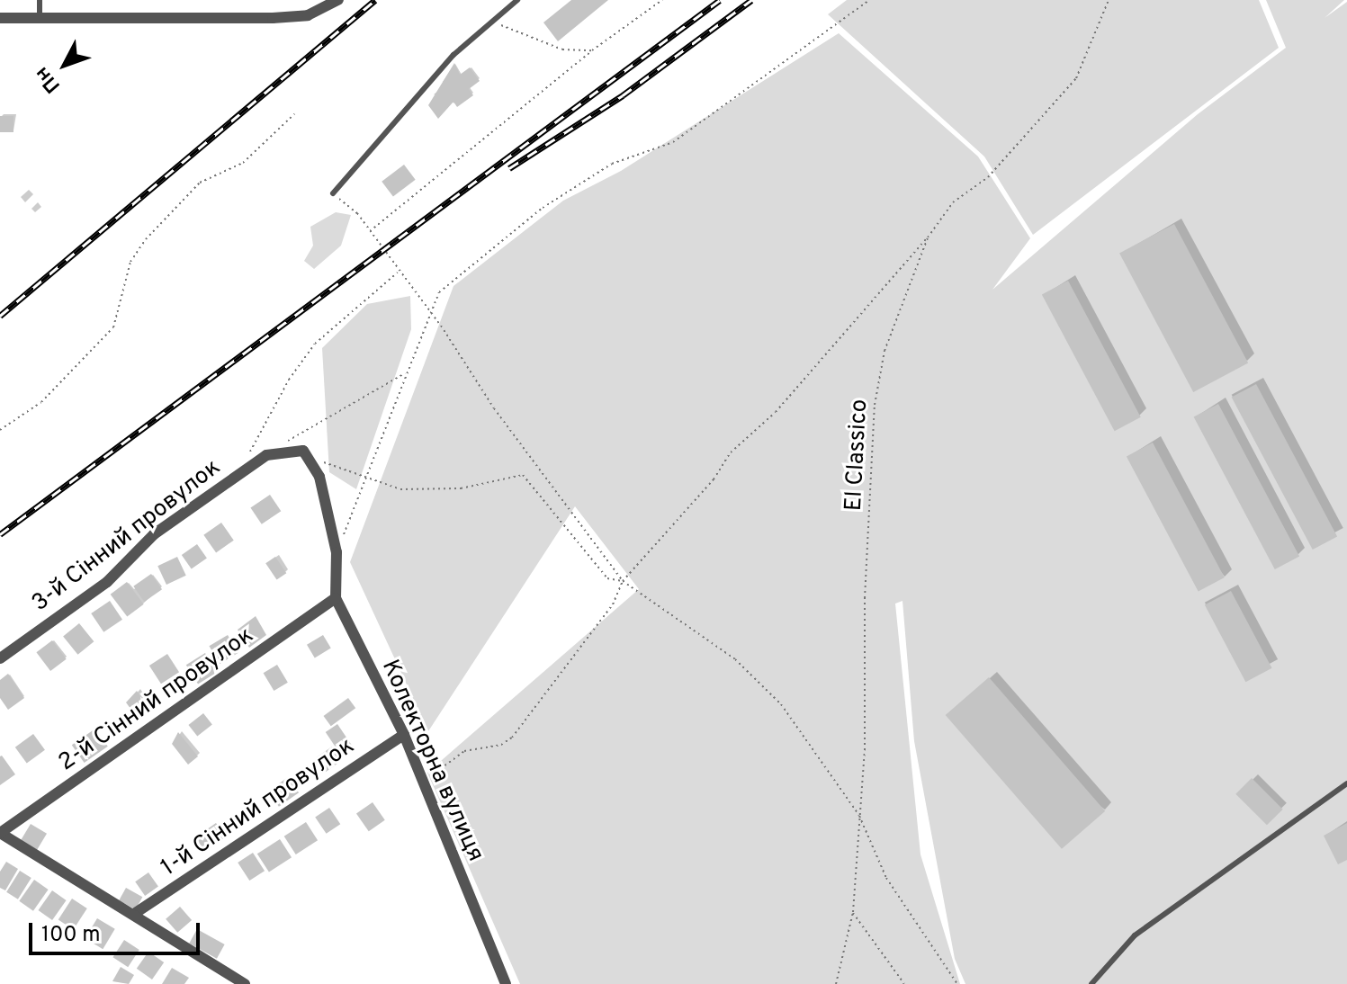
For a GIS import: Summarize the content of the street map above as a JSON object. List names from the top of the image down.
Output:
{
  "streets": {
    "street": [
      "3-й Сінний провулок",
      "2-й Сінний провулок",
      "Колекторна вулиця",
      "1-й Сінний провулок"
    ],
    "path": ["El Classico"]
  },
  "crossings": [
    ["2-й Сінний провулок", "Колекторна вулиця"],
    ["Колекторна вулиця", "1-й Сінний провулок"]
  ],
  "scale_bar": "100 m",
  "north": "bottom left"
}
